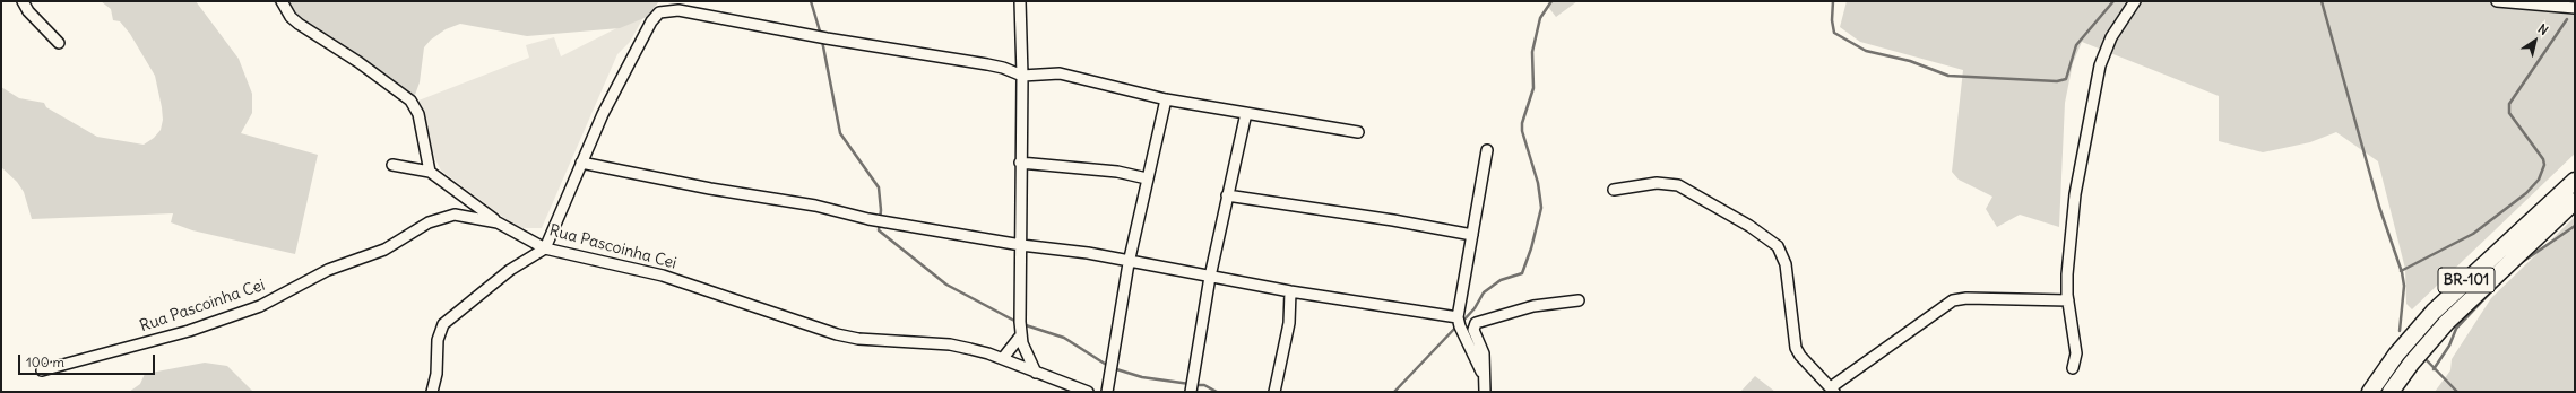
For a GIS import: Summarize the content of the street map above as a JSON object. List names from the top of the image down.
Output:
{
  "streets": {
    "highway": ["BR-101"],
    "street": ["Rua Pascoinha Cei"]
  },
  "scale_bar": "100 m",
  "north": "top right"
}
